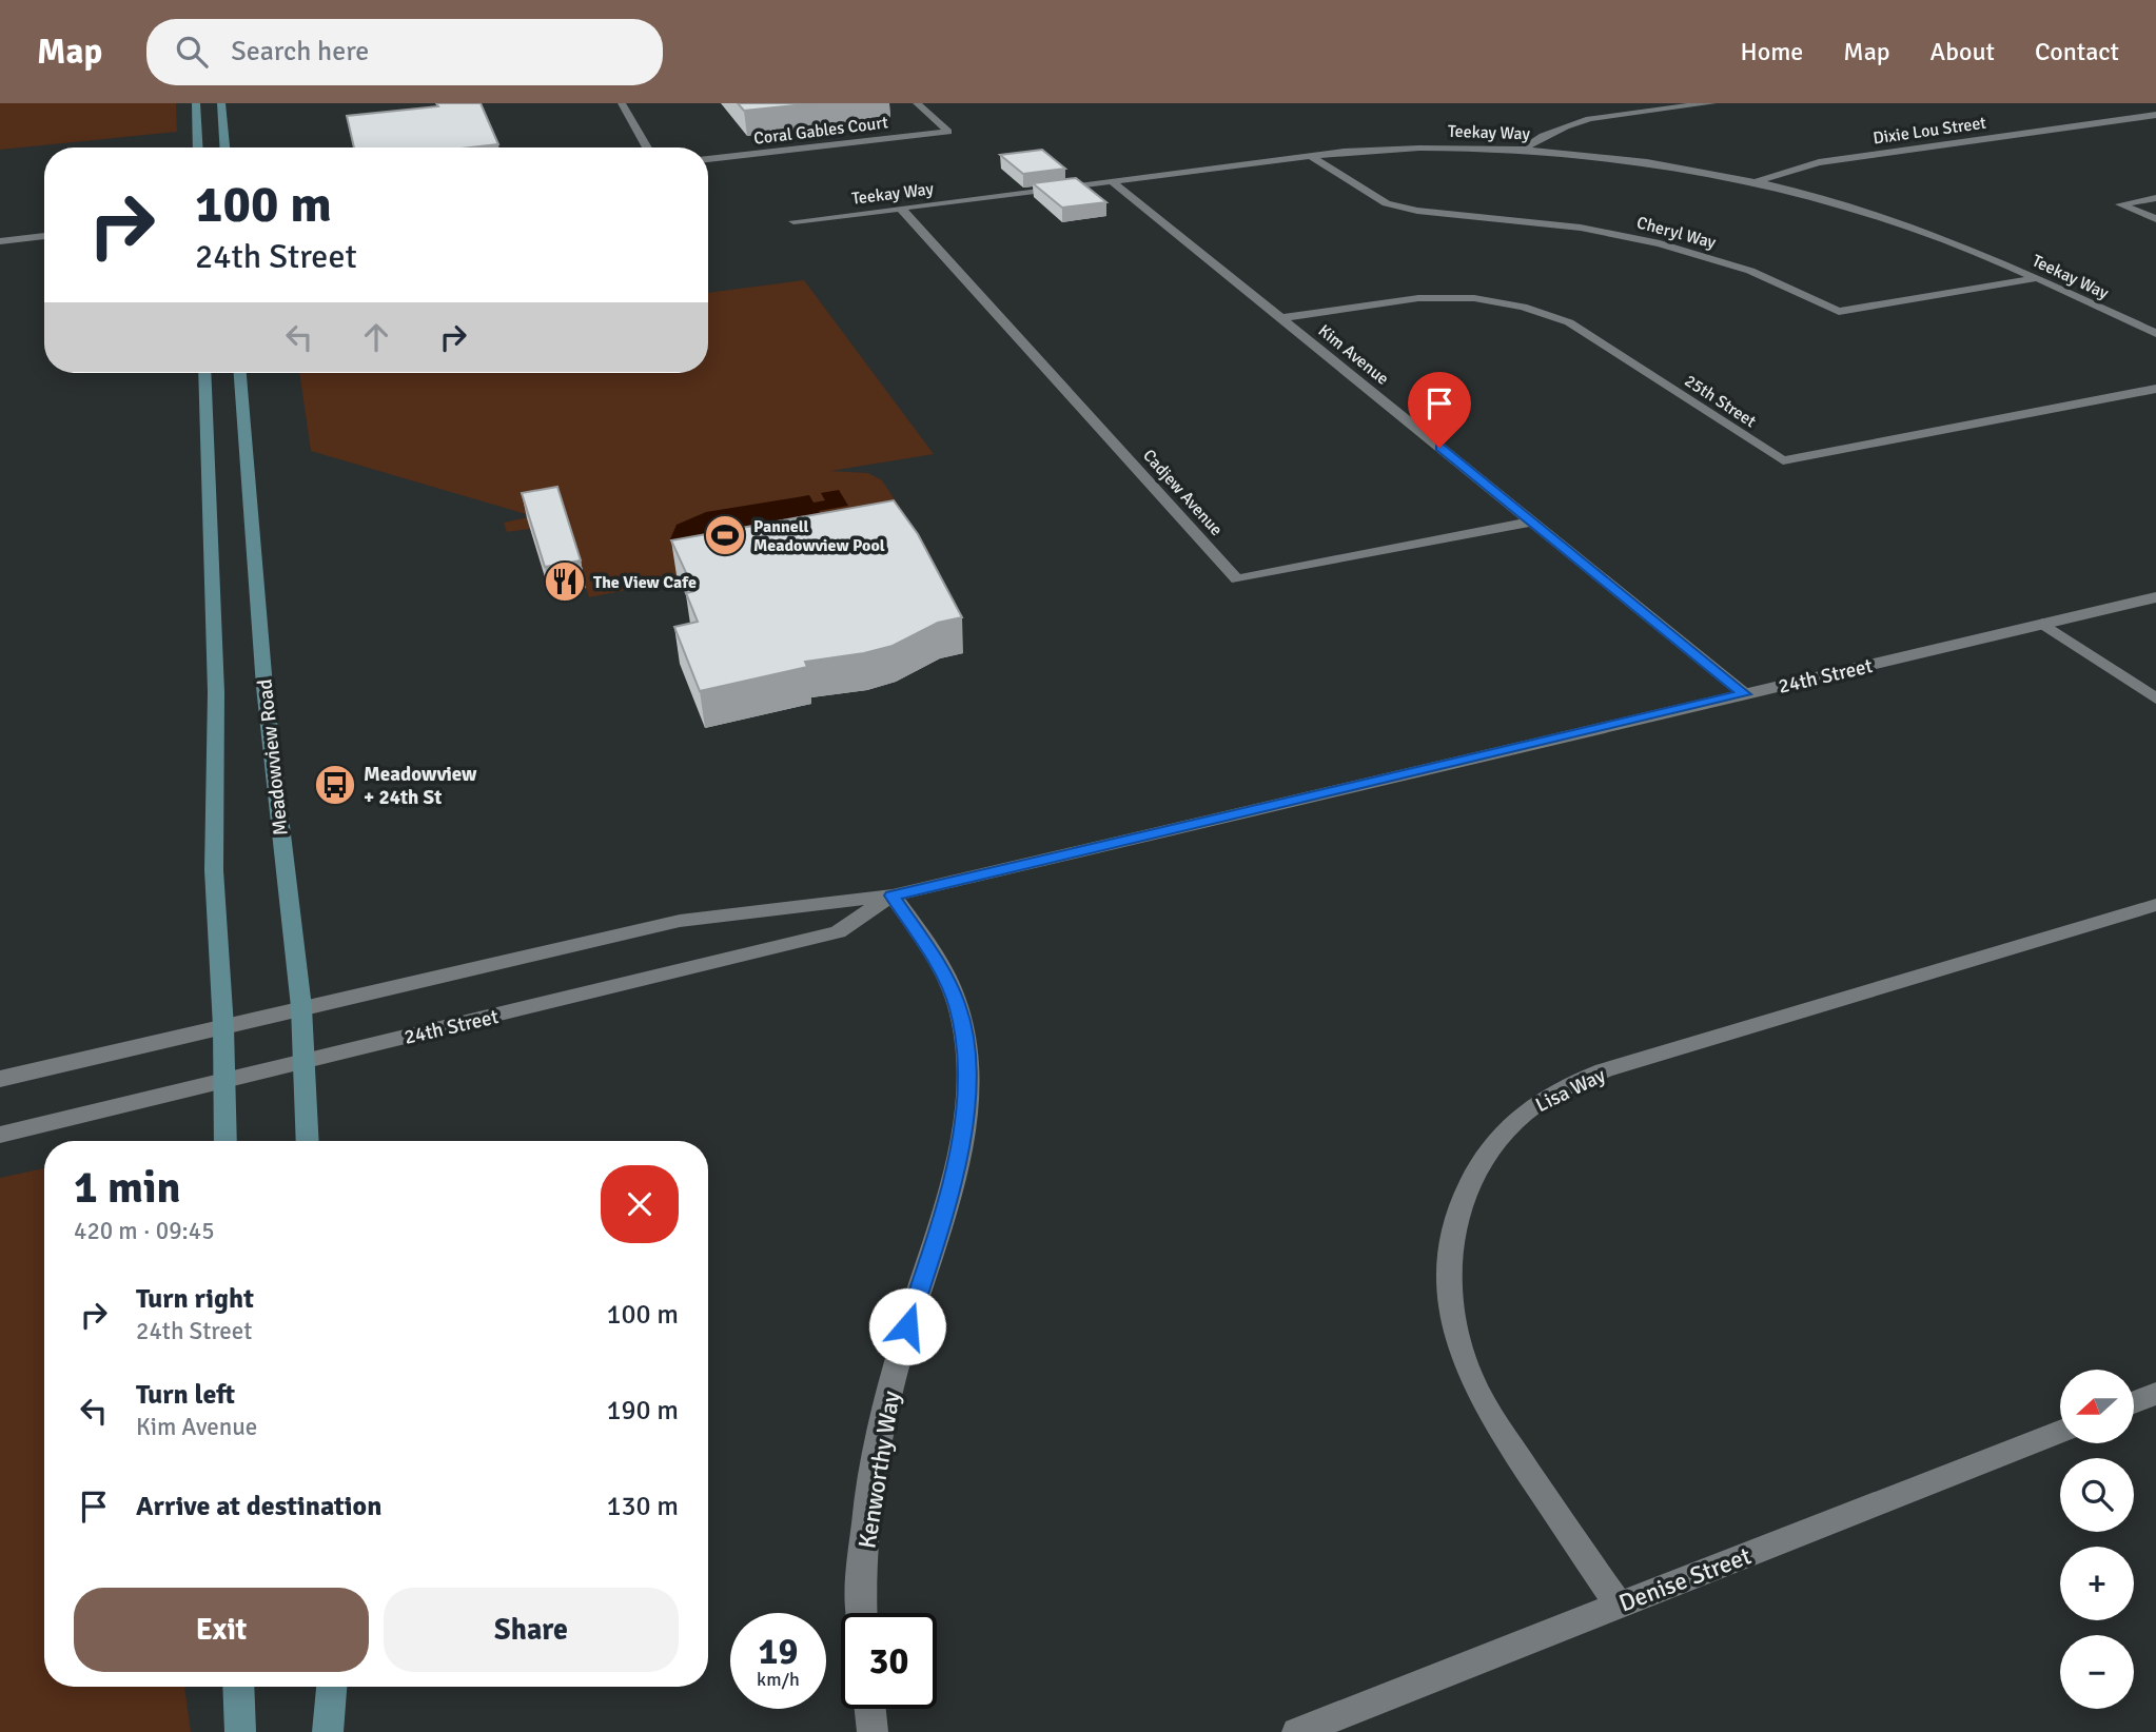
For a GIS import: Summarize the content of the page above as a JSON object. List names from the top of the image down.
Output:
{
  "streets": {
    "main road": ["Meadowview Road"],
    "street": [
      "Coral Gables Court",
      "Dixie Lou Street",
      "Teekay Way",
      "Cheryl Way",
      "Kim Avenue",
      "25th Street",
      "Cadjew Avenue",
      "24th Street",
      "Lisa Way",
      "Kenworthy Way",
      "Denise Street"
    ]
  },
  "crossings": [
    ["Dixie Lou Street", "Teekay Way"],
    ["Teekay Way", "Cheryl Way"],
    ["Teekay Way", "Kim Avenue"],
    ["Teekay Way", "Cadjew Avenue"],
    ["Kim Avenue", "25th Street"],
    ["Kim Avenue", "Cadjew Avenue"],
    ["Kim Avenue", "24th Street"],
    ["24th Street", "Meadowview Road"],
    ["24th Street", "Kenworthy Way"],
    ["Lisa Way", "Denise Street"]
  ],
  "places": {
    "sports": ["Pannell Meadowview Pool"],
    "restaurant": ["The View Cafe"],
    "bus stop": ["Meadowview + 24th St"]
  },
  "north": "left",
  "page": {
    "header": "Map",
    "search": "Search here",
    "nav": [
      "Home",
      "Map",
      "About",
      "Contact"
    ],
    "turn": ["100 m", "24th Street"],
    "heading": ["1 min", "420 m · 09:45"],
    "list": [
      {
        "name": "Turn right",
        "note": "24th Street",
        "value": "100 m"
      },
      {
        "name": "Turn left",
        "note": "Kim Avenue",
        "value": "190 m"
      },
      {
        "name": "Arrive at destination",
        "value": "130 m"
      }
    ],
    "map_buttons": ["+", "−"],
    "buttons": ["Exit", "Share"],
    "speed": "19 km/h",
    "limit": "30"
  }
}
